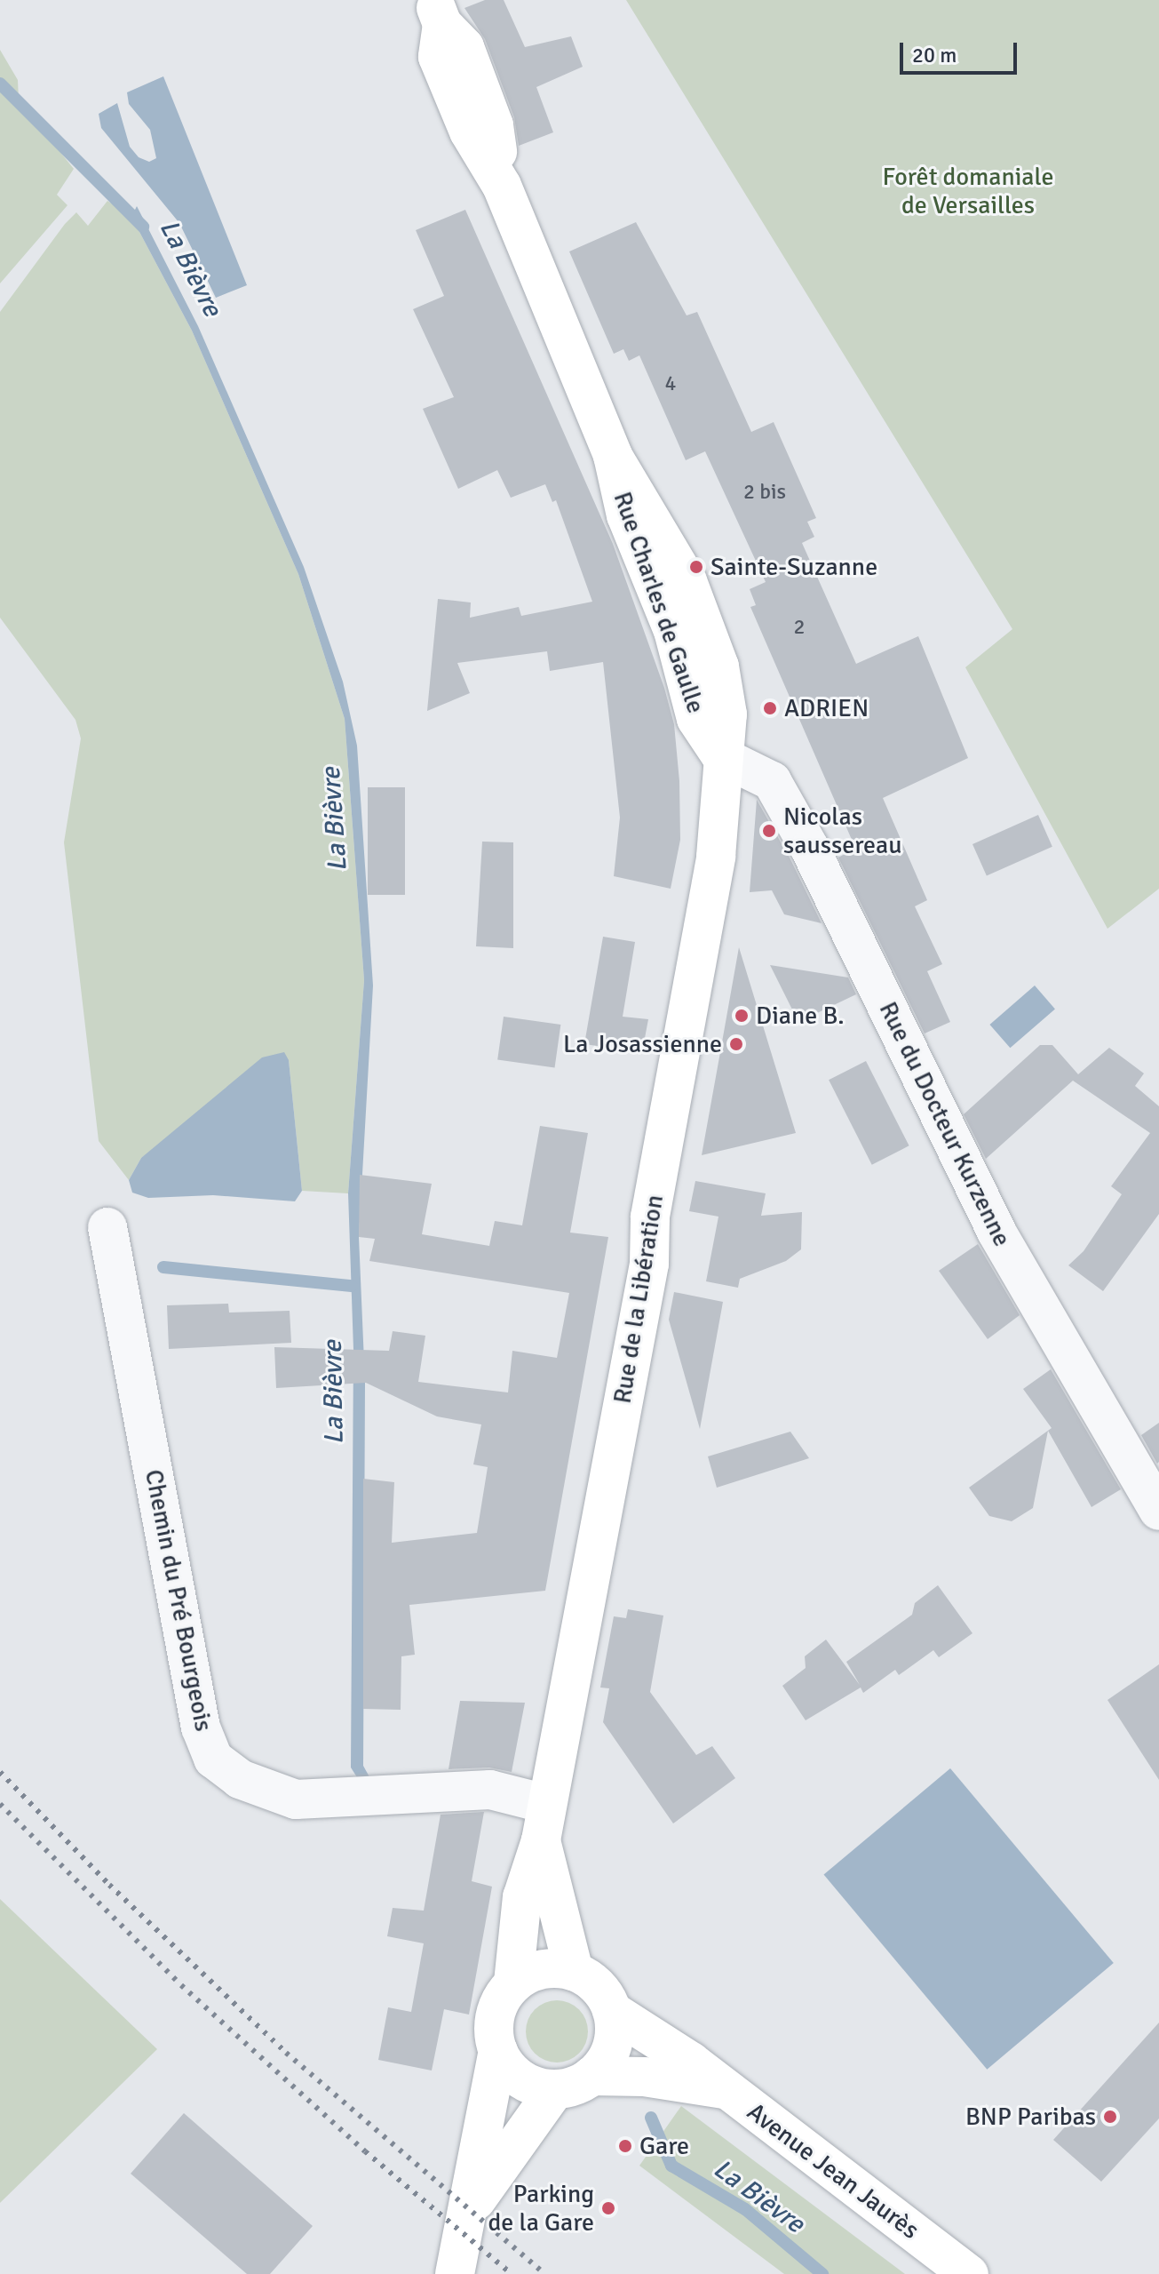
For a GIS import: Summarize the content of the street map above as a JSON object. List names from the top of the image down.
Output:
{
  "streets": {
    "main road": ["Rue Charles de Gaulle", "Rue de la Libération", "Avenue Jean Jaurès"],
    "street": ["Rue du Docteur Kurzenne", "Chemin du Pré Bourgeois"]
  },
  "crossings": [
    ["Rue Charles de Gaulle", "Rue du Docteur Kurzenne"],
    ["Rue Charles de Gaulle", "Rue de la Libération"],
    ["Rue du Docteur Kurzenne", "Rue de la Libération"],
    ["Rue de la Libération", "Chemin du Pré Bourgeois"],
    ["Rue de la Libération", "Avenue Jean Jaurès"]
  ],
  "water": ["La Bièvre"],
  "parks": ["Forêt domaniale de Versailles"],
  "places": [
    "Sainte-Suzanne",
    "ADRIEN",
    "Nicolas saussereau",
    "Diane B.",
    "La Josassienne",
    "BNP Paribas",
    "Gare",
    "Parking de la Gare"
  ],
  "house_numbers": ["4", "2 bis", "2"],
  "scale_bar": "20 m"
}
